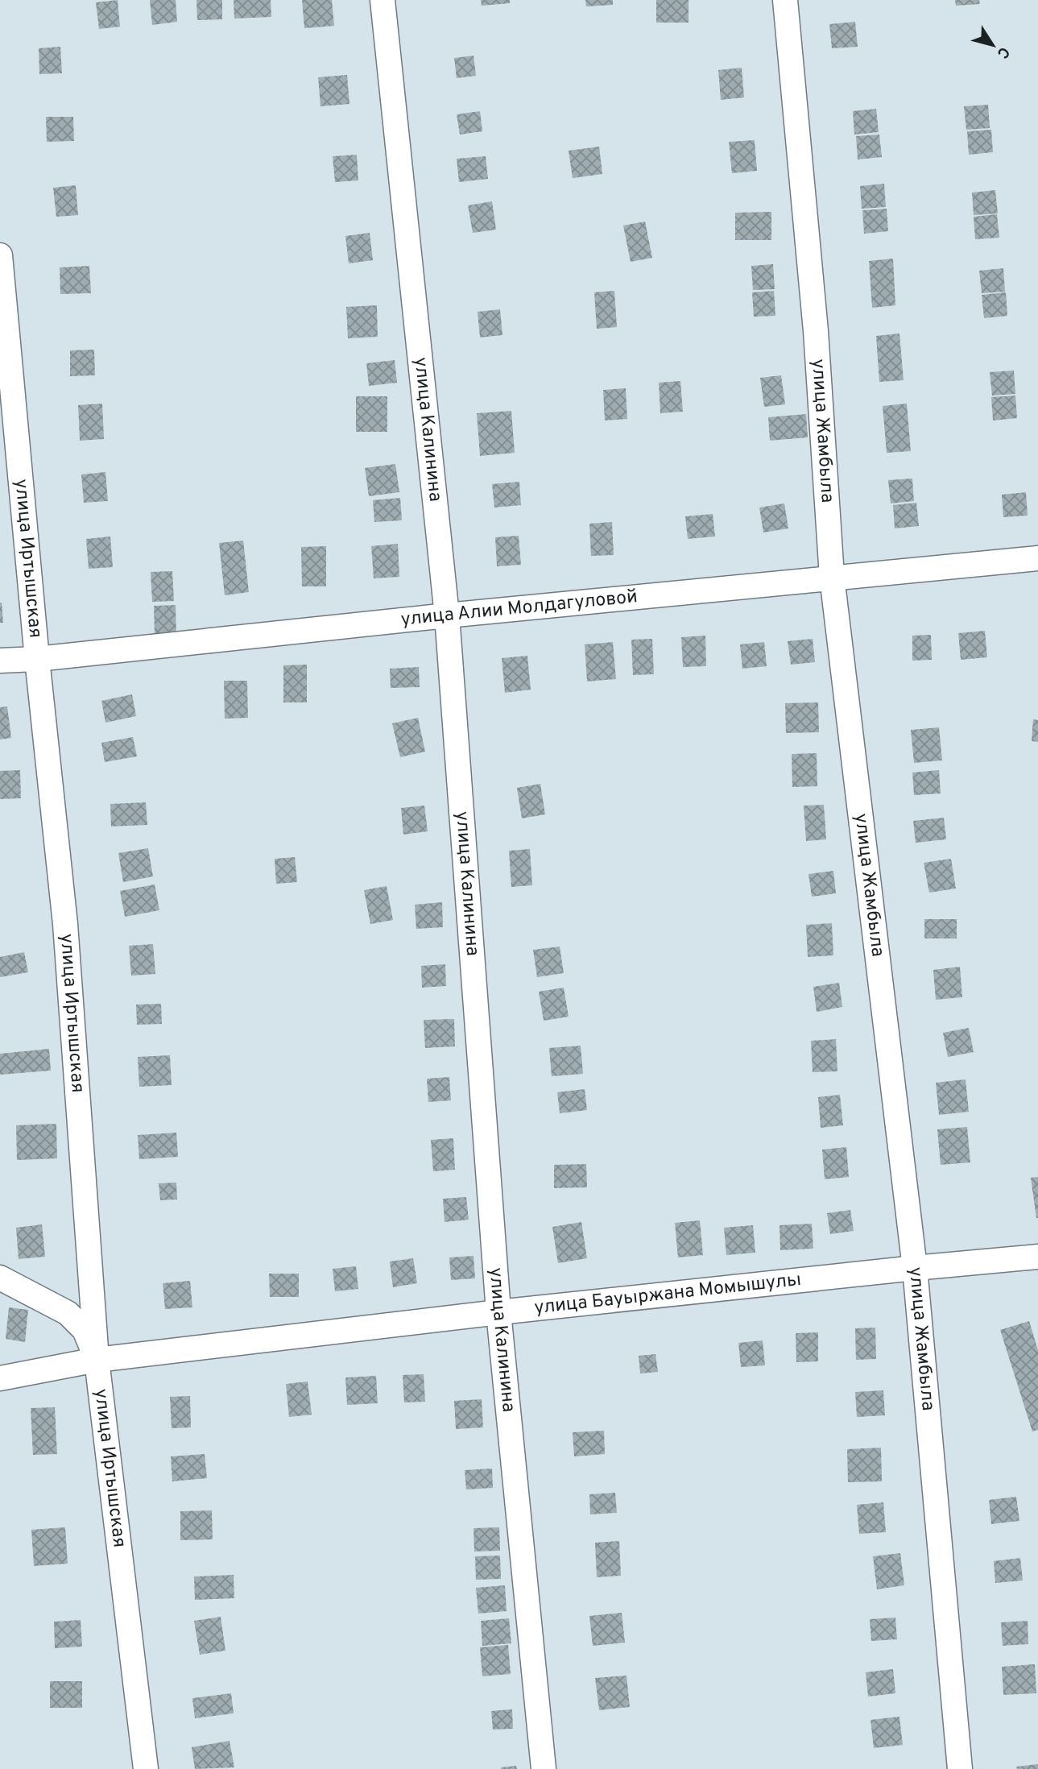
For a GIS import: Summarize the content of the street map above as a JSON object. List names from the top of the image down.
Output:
{
  "streets": {
    "street": [
      "улица Калинина",
      "улица Жамбыла",
      "улица Иртышская",
      "улица Алии Молдагуловой",
      "улица Бауыржана Момышулы"
    ]
  },
  "crossings": [
    ["улица Калинина", "улица Алии Молдагуловой"],
    ["улица Калинина", "улица Бауыржана Момышулы"],
    ["улица Жамбыла", "улица Алии Молдагуловой"],
    ["улица Жамбыла", "улица Бауыржана Момышулы"],
    ["улица Иртышская", "улица Алии Молдагуловой"],
    ["улица Иртышская", "улица Бауыржана Момышулы"]
  ],
  "north": "bottom right"
}
